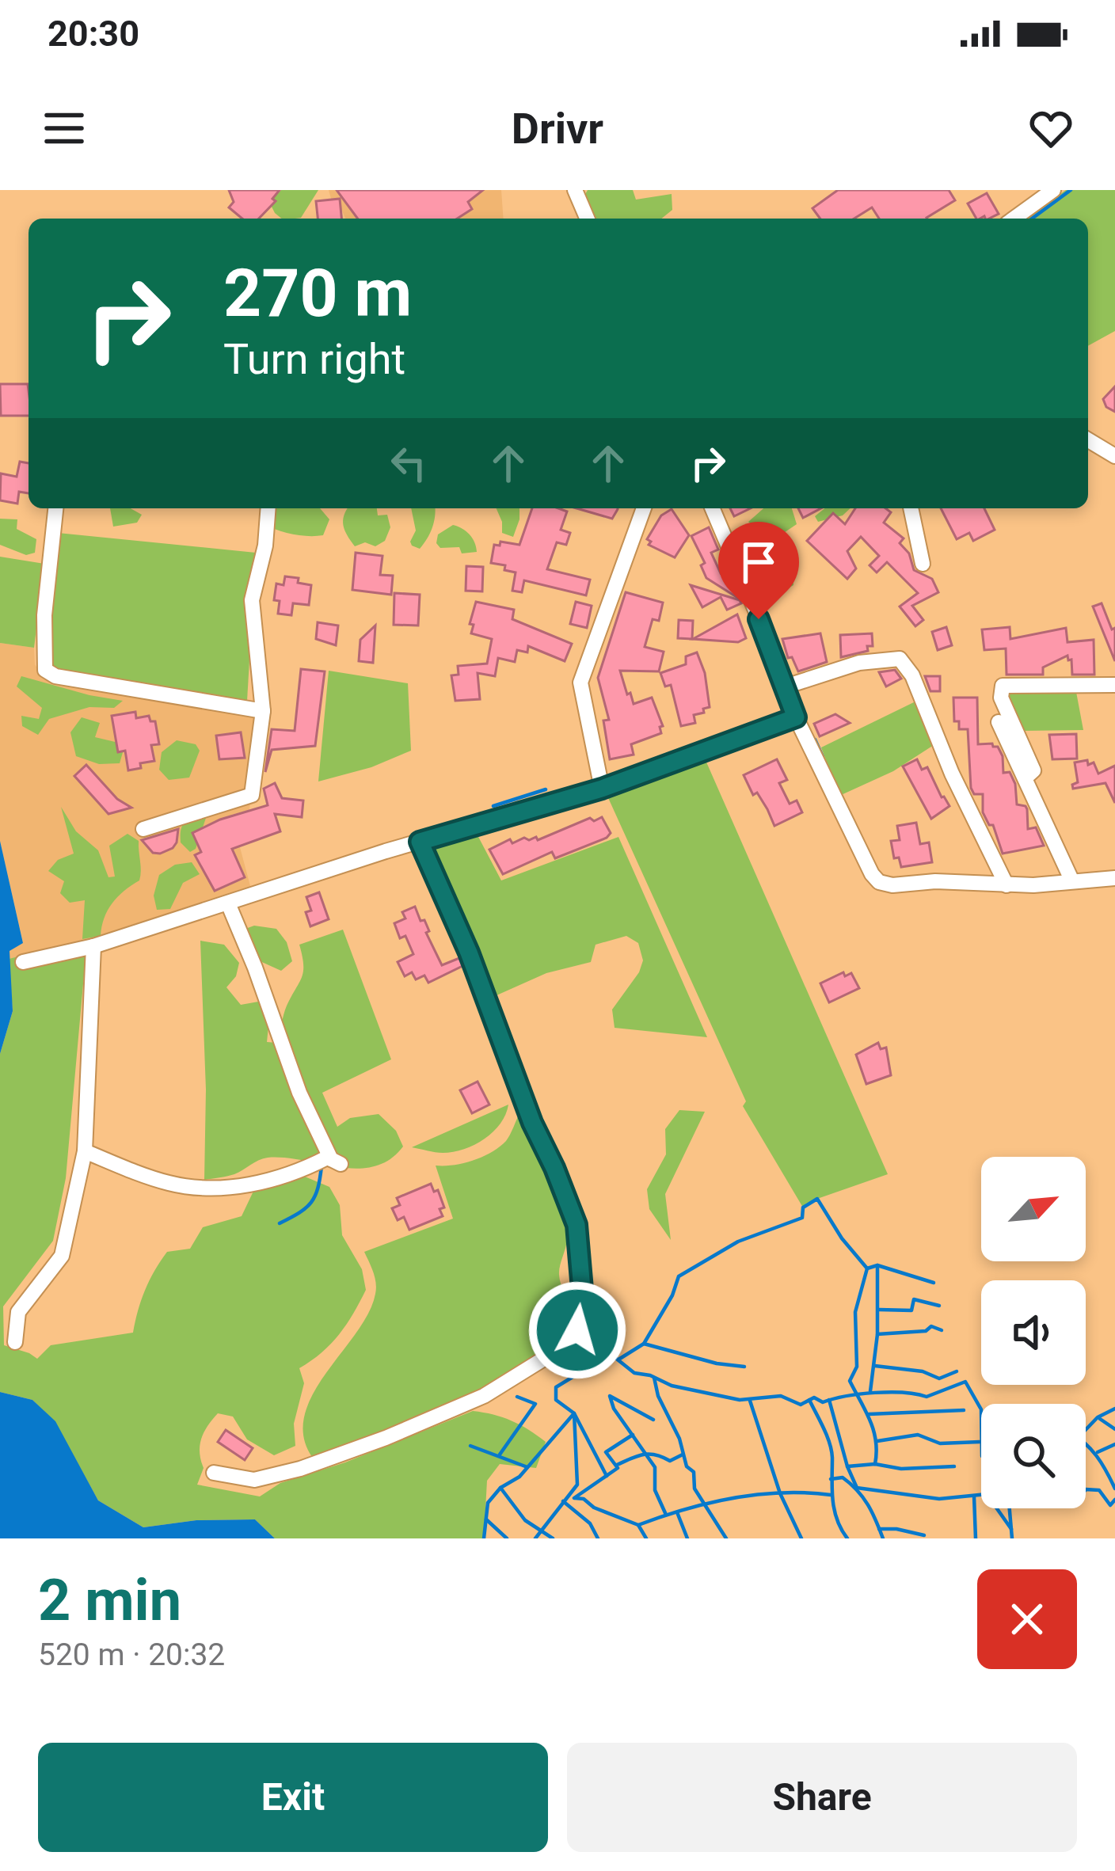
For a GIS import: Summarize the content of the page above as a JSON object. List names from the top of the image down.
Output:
{
  "north": "top right",
  "page": {
    "status": "20:30",
    "header": "Drivr",
    "turn": ["270 m", "Turn right"],
    "heading": ["2 min", "520 m · 20:32"],
    "buttons": ["Exit", "Share"]
  }
}
